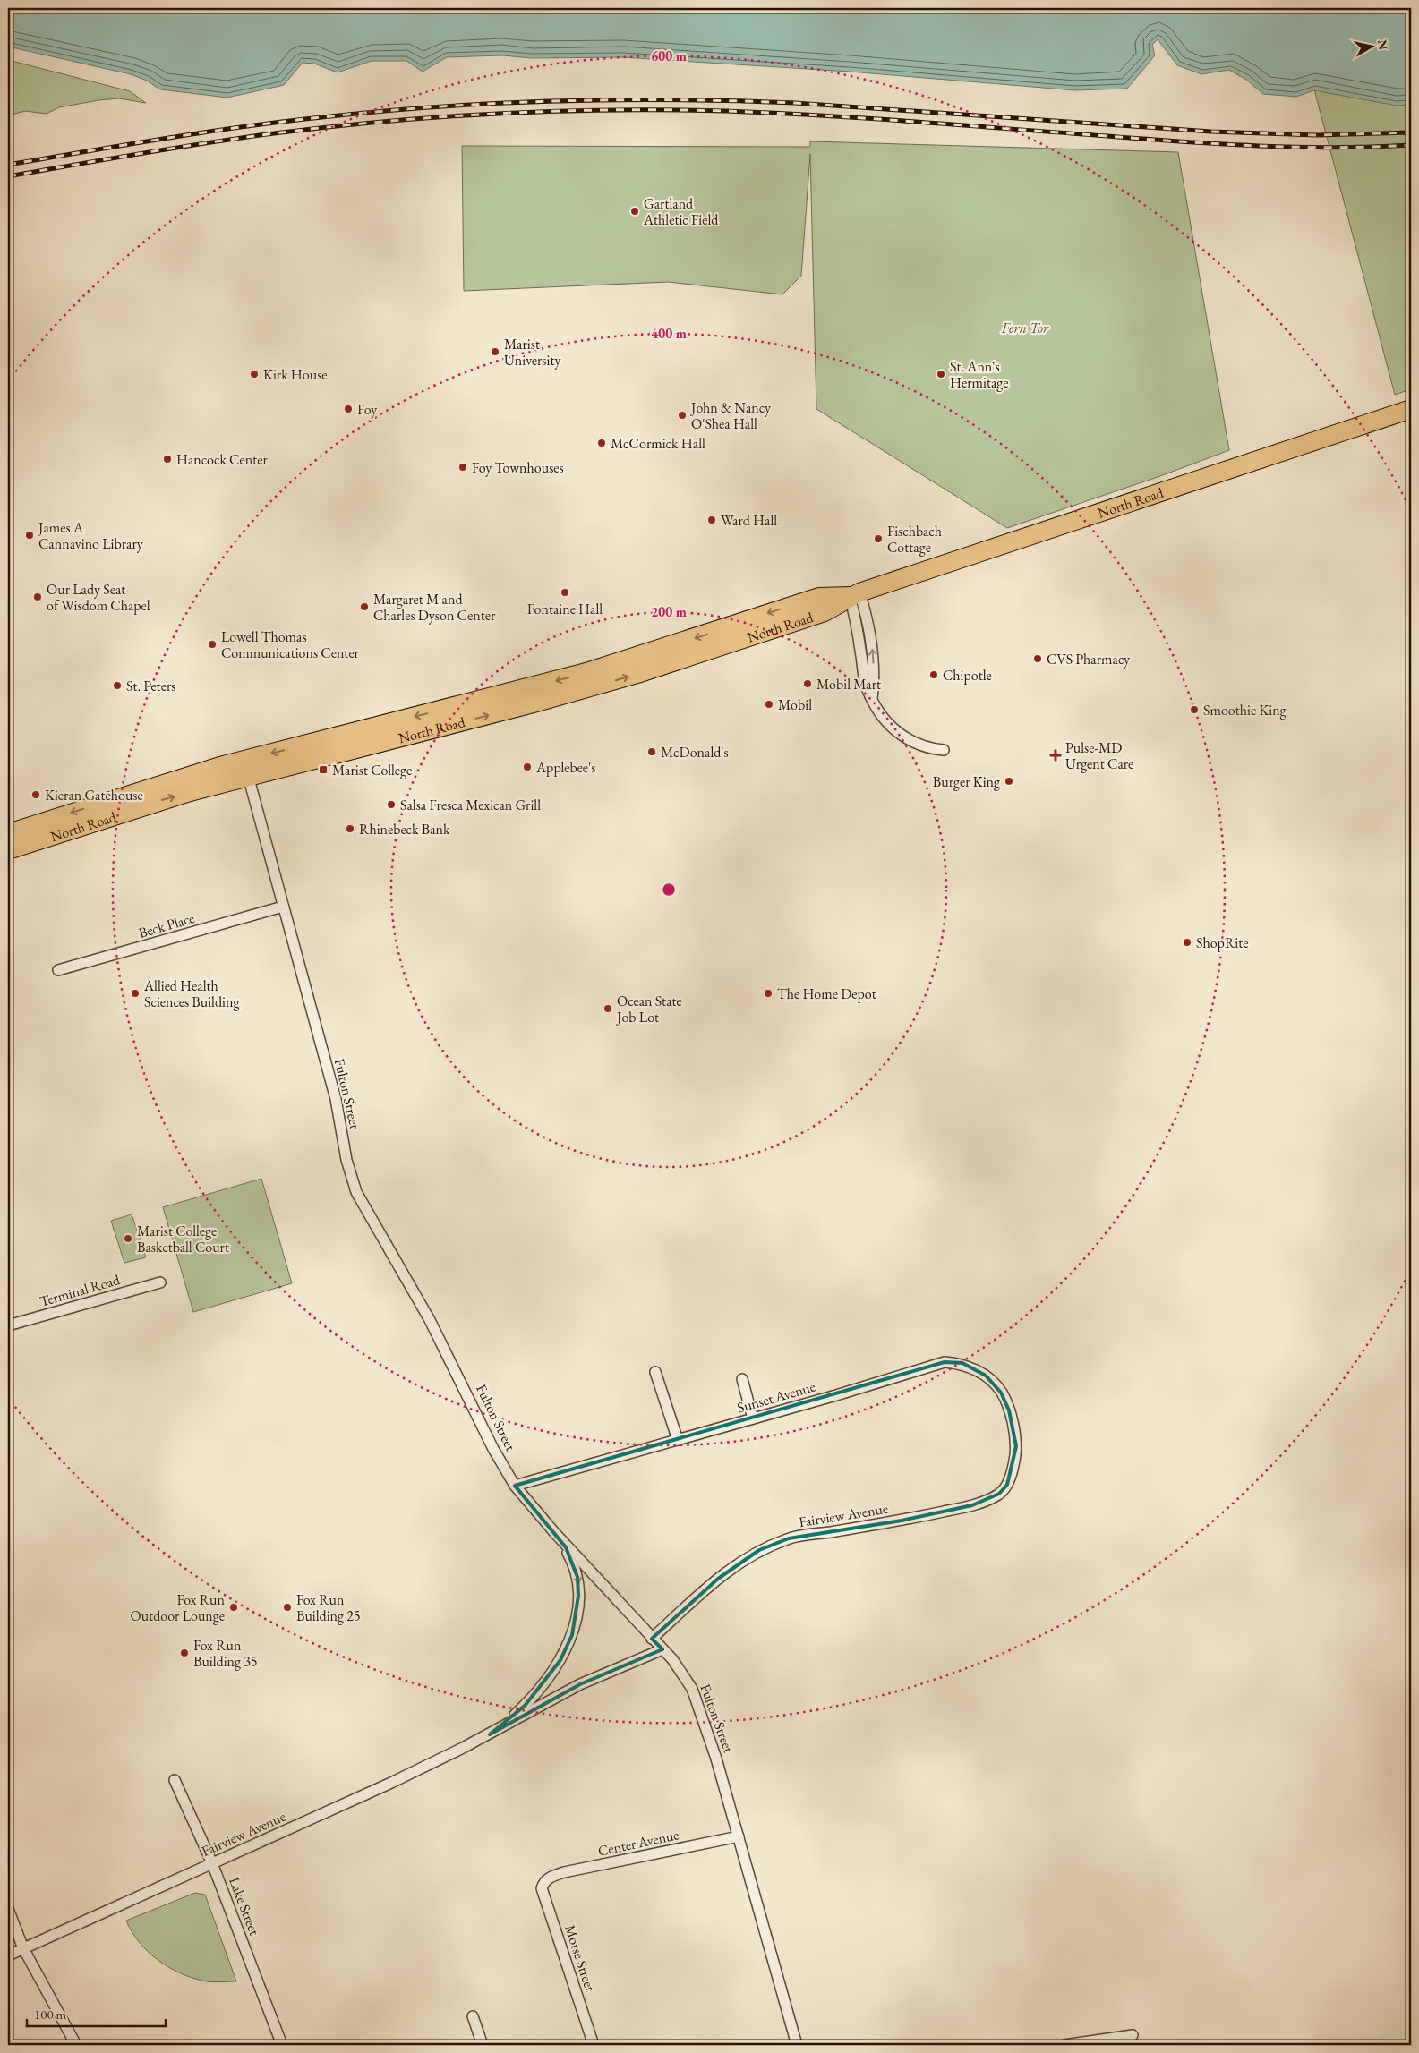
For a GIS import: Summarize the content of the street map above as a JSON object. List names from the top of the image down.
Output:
{
  "streets": {
    "highway": ["North Road"],
    "street": [
      "Beck Place",
      "Fulton Street",
      "Terminal Road",
      "Sunset Avenue",
      "Fairview Avenue",
      "Center Avenue",
      "Lake Street",
      "Morse Street"
    ]
  },
  "crossings": [
    ["North Road", "Fulton Street"],
    ["Beck Place", "Fulton Street"],
    ["Fulton Street", "Sunset Avenue"],
    ["Fulton Street", "Fairview Avenue"],
    ["Fulton Street", "Center Avenue"],
    ["Sunset Avenue", "Fairview Avenue"],
    ["Fairview Avenue", "Lake Street"],
    ["Center Avenue", "Morse Street"]
  ],
  "parks": ["Fern Tor"],
  "places": {
    "other": [
      "Gartland Athletic Field",
      "Marist University",
      "Kirk House",
      "St. Ann's Hermitage",
      "Foy",
      "John & Nancy O'Shea Hall",
      "McCormick Hall",
      "Hancock Center",
      "Foy Townhouses",
      "Ward Hall",
      "James A Cannavino Library",
      "Fischbach Cottage",
      "Fontaine Hall",
      "Our Lady Seat of Wisdom Chapel",
      "Margaret M and Charles Dyson Center",
      "Lowell Thomas Communications Center",
      "CVS Pharmacy",
      "Chipotle",
      "Mobil Mart",
      "St. Peters",
      "Mobil",
      "Smoothie King",
      "McDonald's",
      "Applebee's",
      "Burger King",
      "Kieran Gatehouse",
      "Salsa Fresca Mexican Grill",
      "Rhinebeck Bank",
      "ShopRite",
      "Allied Health Sciences Building",
      "The Home Depot",
      "Ocean State Job Lot",
      "Marist College Basketball Court",
      "Fox Run Outdoor Lounge",
      "Fox Run Building 25",
      "Fox Run Building 35"
    ],
    "health": ["Pulse-MD Urgent Care"],
    "transit": ["Marist College"]
  },
  "scale_bar": "100 m",
  "north": "right",
  "rings": ["600 m", "400 m", "200 m"]
}
